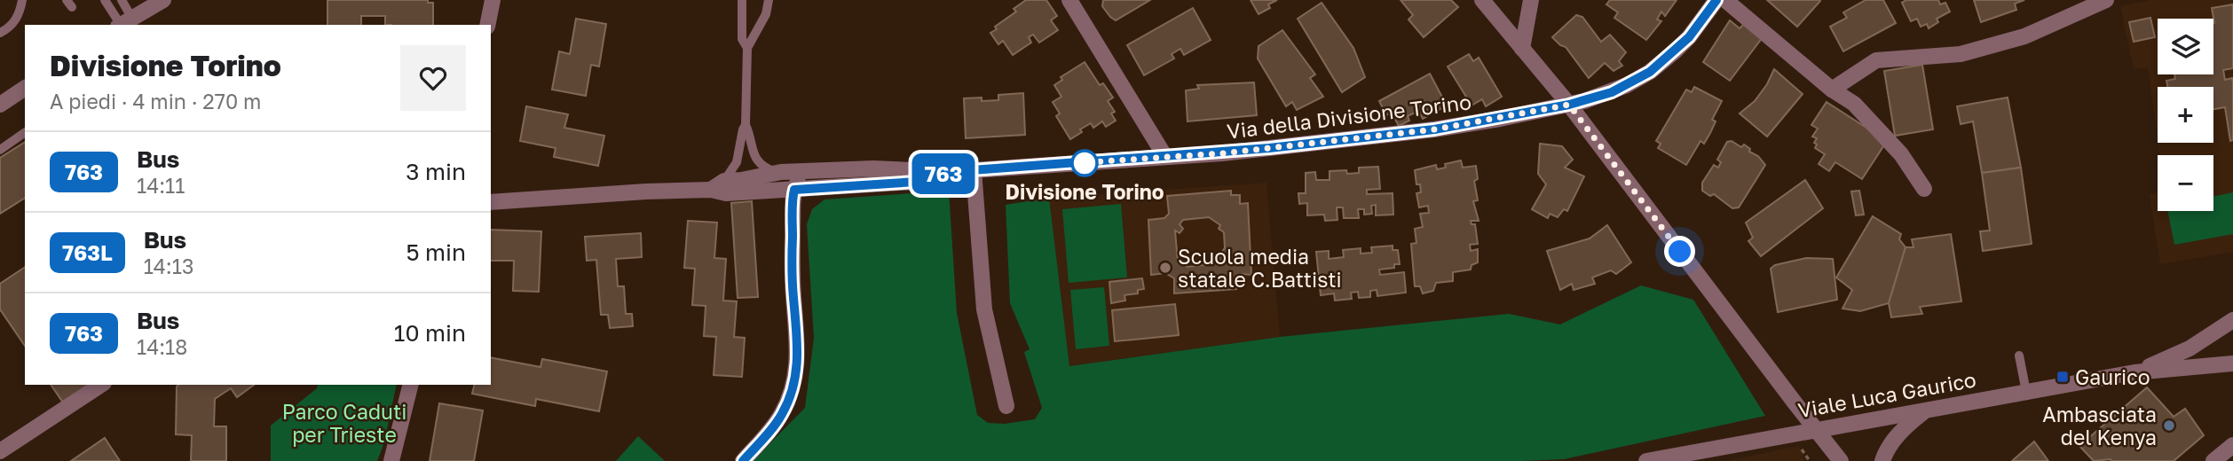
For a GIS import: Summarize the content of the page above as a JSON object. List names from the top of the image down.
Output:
{
  "streets": {
    "street": ["Via della Divisione Torino", "Viale Luca Gaurico"]
  },
  "parks": ["Parco Caduti per Trieste"],
  "places": {
    "other": ["Divisione Torino", "Scuola media statale C.Battisti", "Ambasciata del Kenya"],
    "transit": ["Gaurico"]
  },
  "lines": ["bus line 763"],
  "page": {
    "on_map": "763",
    "map_buttons": ["+", "−"],
    "heading": ["Divisione Torino", "A piedi · 4 min · 270 m"],
    "list": [
      {
        "mark": "763",
        "name": "Bus",
        "note": "14:11",
        "value": "3 min"
      },
      {
        "mark": "763L",
        "name": "Bus",
        "note": "14:13",
        "value": "5 min"
      },
      {
        "mark": "763",
        "name": "Bus",
        "note": "14:18",
        "value": "10 min"
      }
    ]
  }
}
